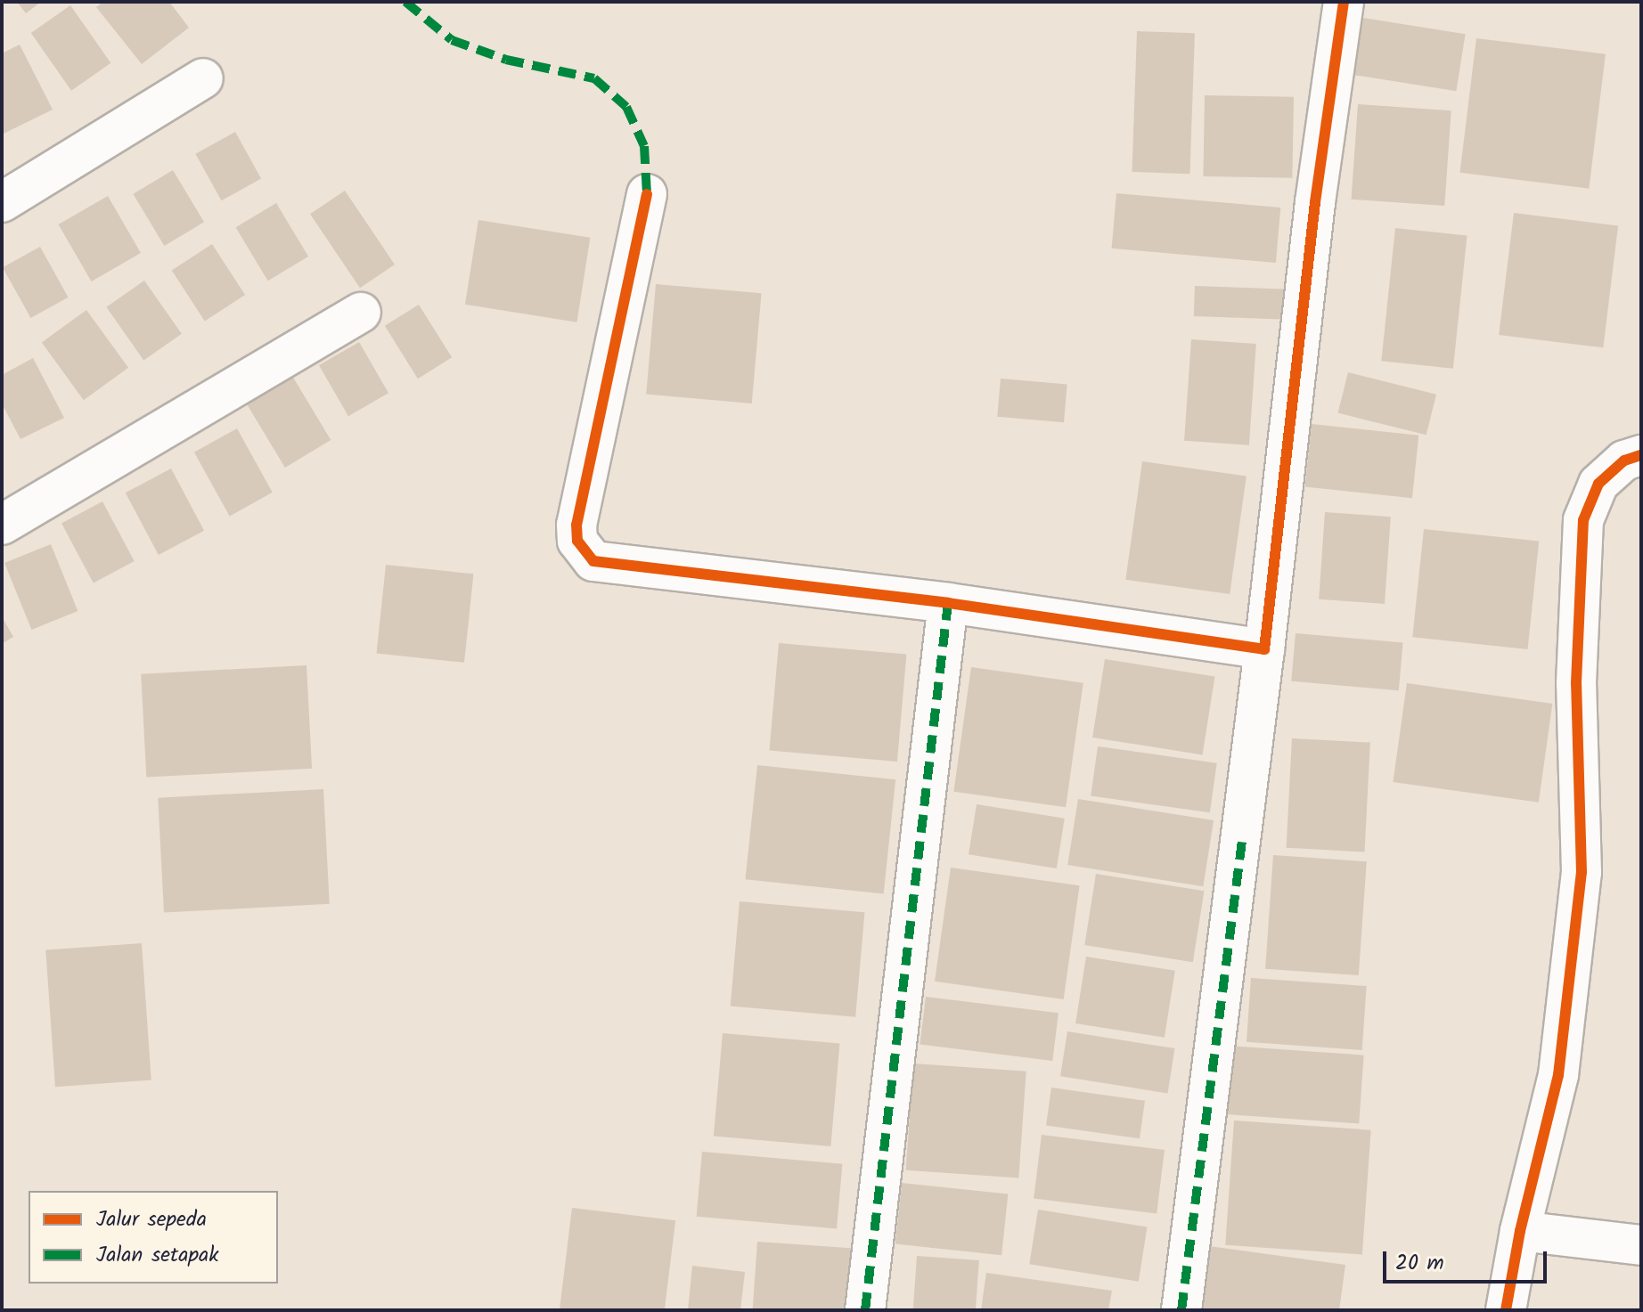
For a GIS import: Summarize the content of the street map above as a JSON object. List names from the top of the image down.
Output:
{
  "legend": ["Jalur sepeda", "Jalan setapak"],
  "scale_bar": "20 m"
}
